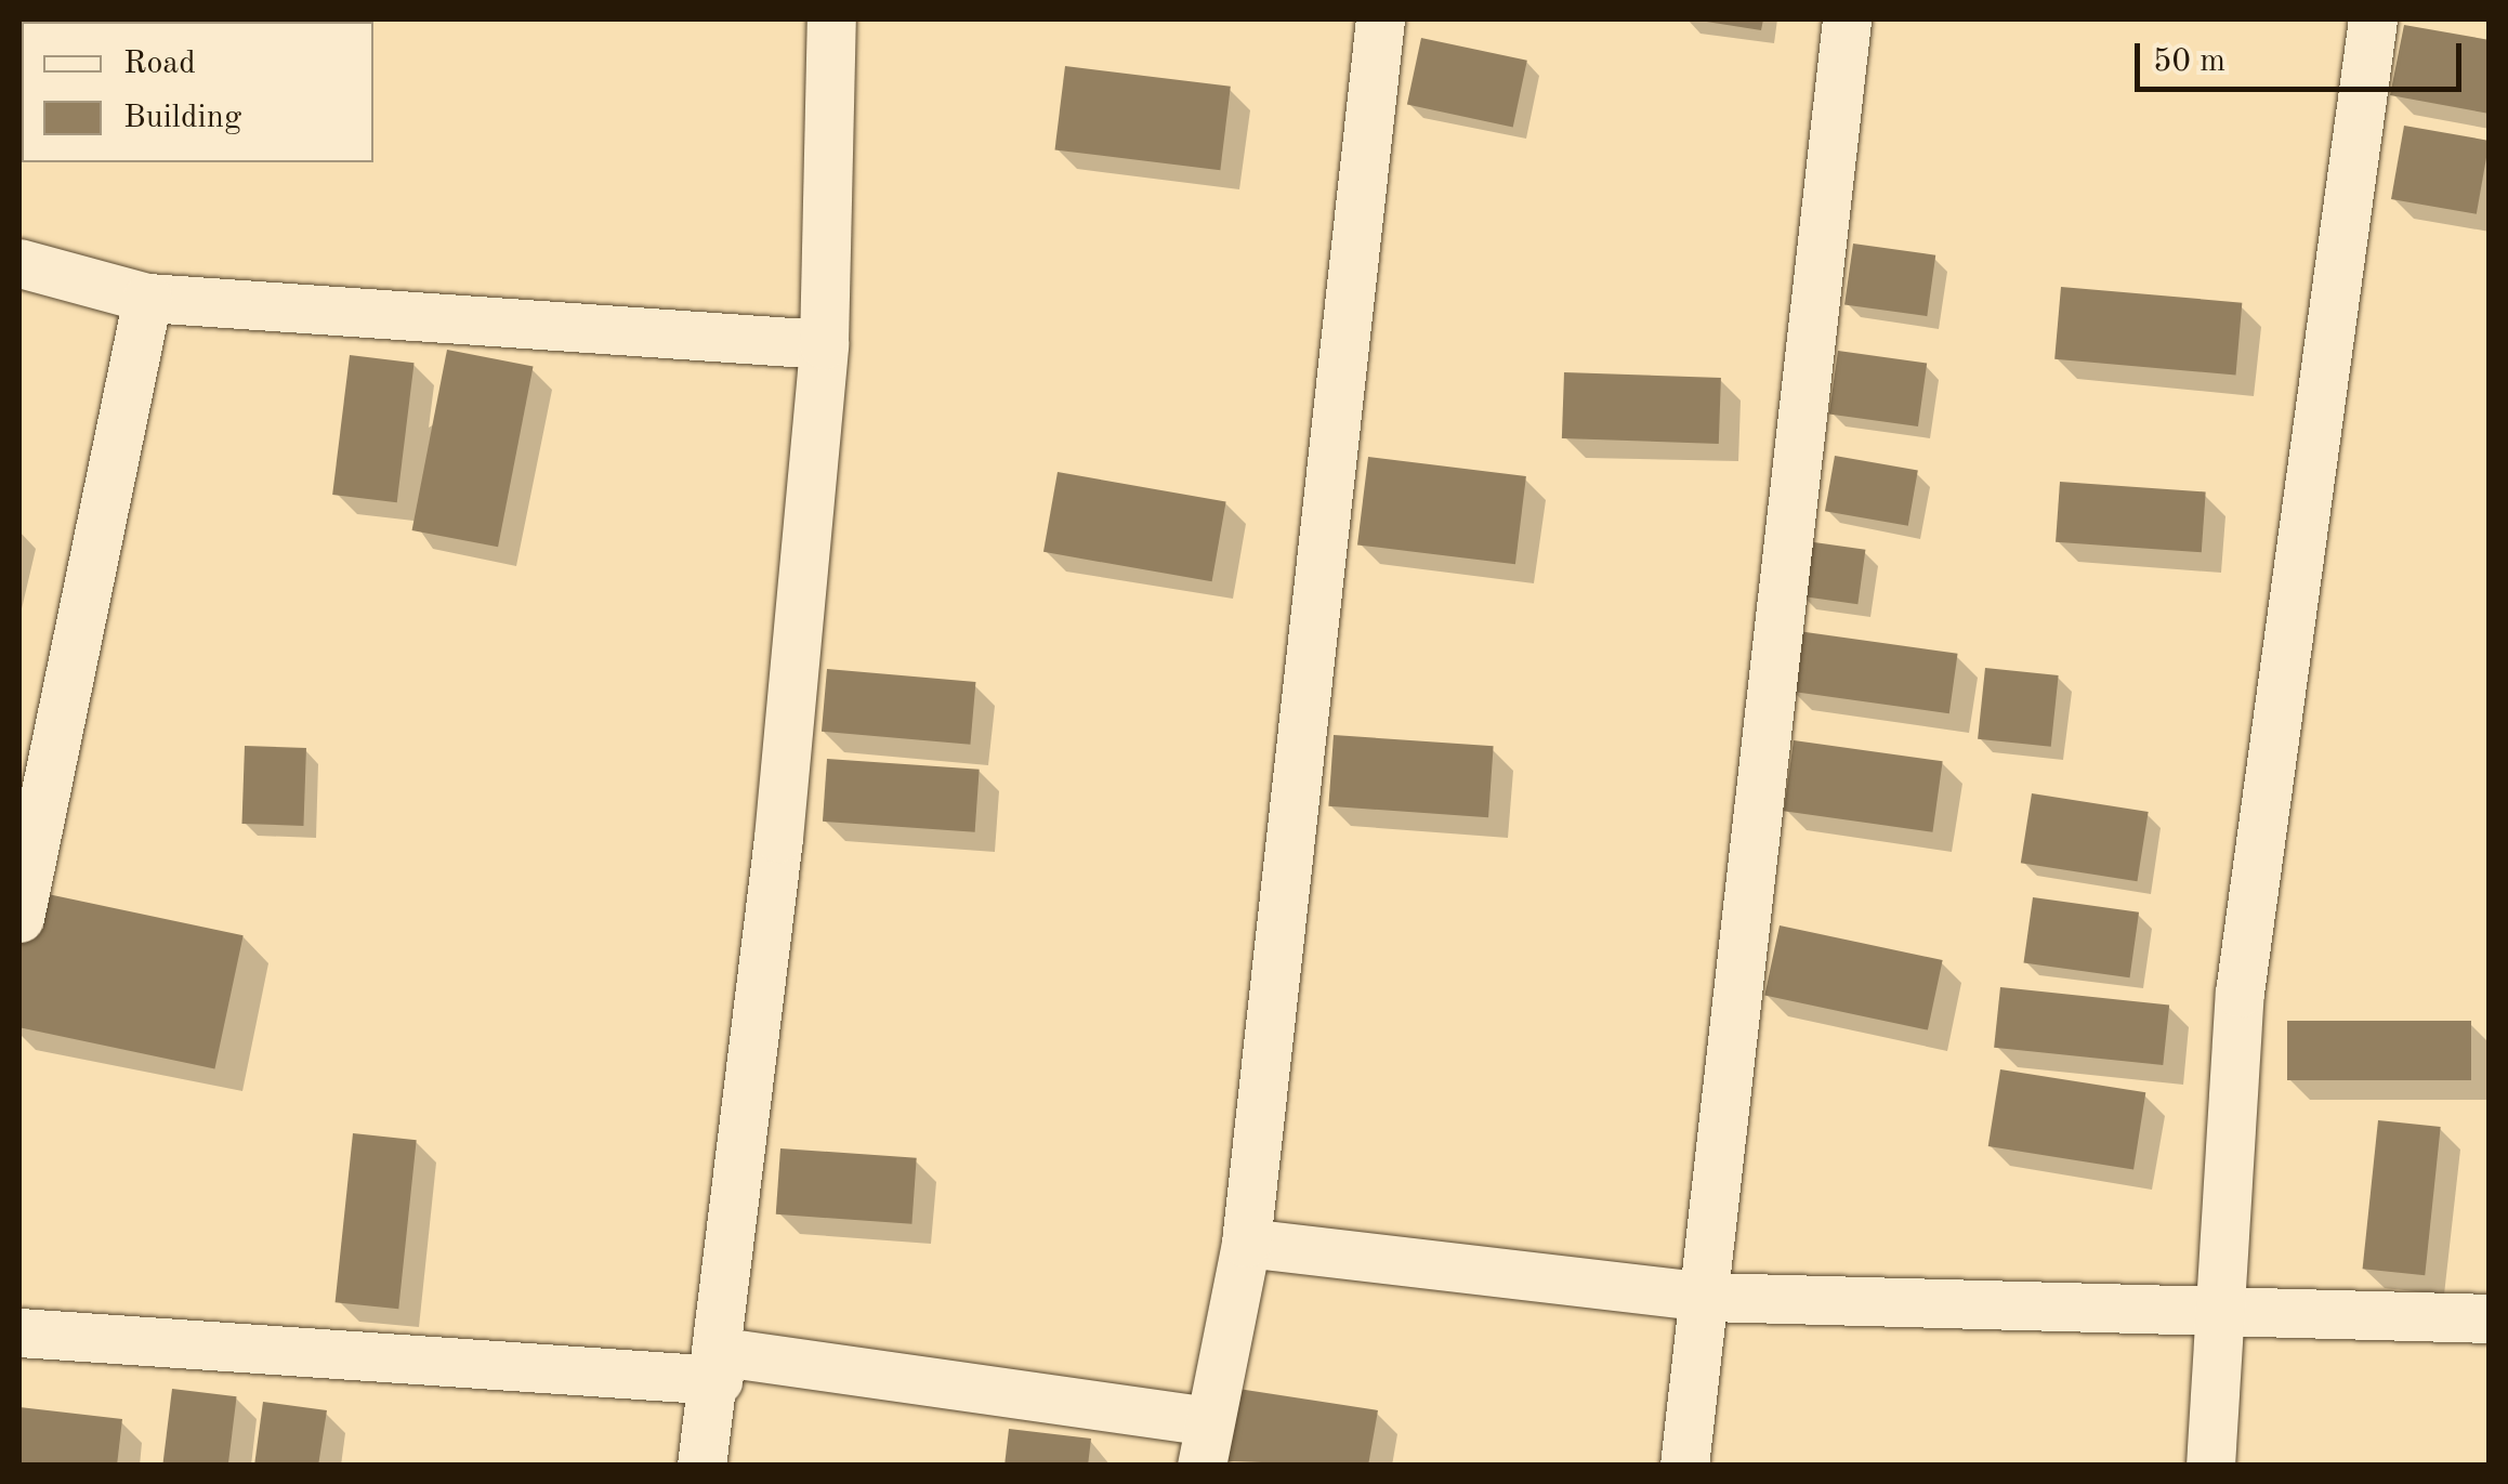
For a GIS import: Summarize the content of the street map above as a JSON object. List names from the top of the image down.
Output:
{
  "legend": ["Road", "Building"],
  "scale_bar": "50 m"
}
